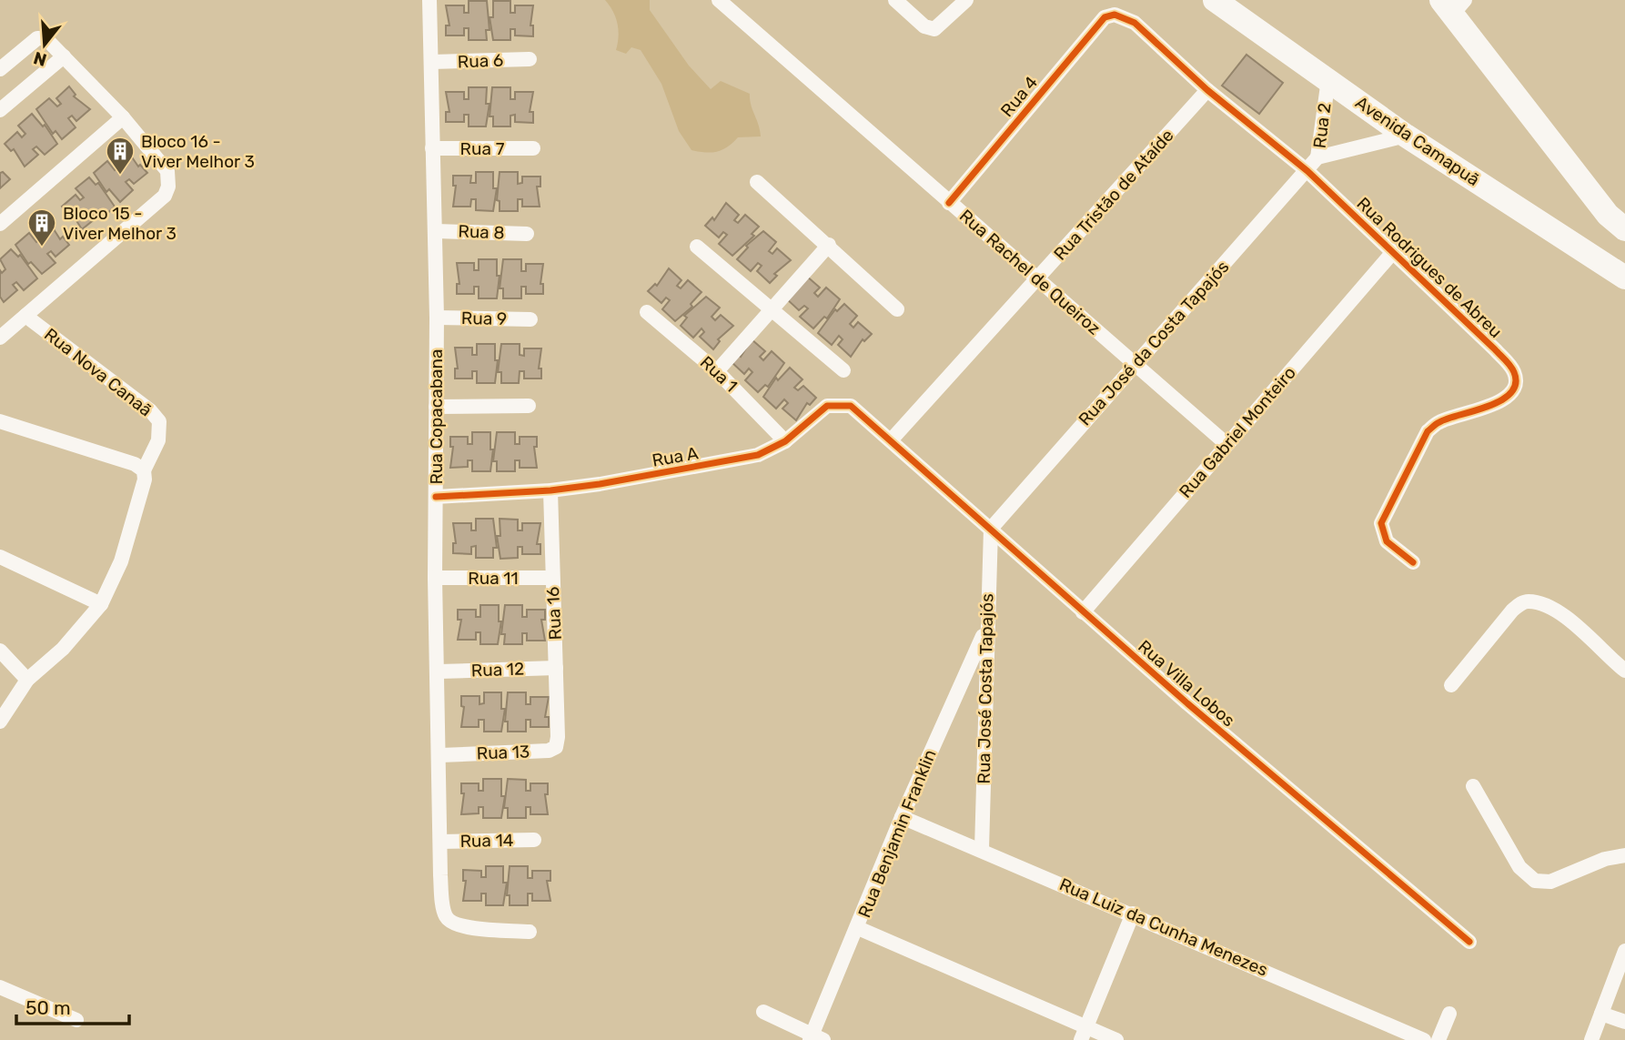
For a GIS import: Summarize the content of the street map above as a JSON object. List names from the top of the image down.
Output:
{
  "streets": {
    "main road": ["Avenida Camapuã"],
    "street": [
      "Rua 6",
      "Rua 4",
      "Rua 2",
      "Rua 7",
      "Rua Tristão de Ataíde",
      "Rua 8",
      "Rua Rodrigues de Abreu",
      "Rua Rachel de Queiroz",
      "Rua 9",
      "Rua José da Costa Tapajós",
      "Rua Nova Canaã",
      "Rua 1",
      "Rua Copacabana",
      "Rua Gabriel Monteiro",
      "Rua A",
      "Rua 11",
      "Rua 16",
      "Rua 12",
      "Rua Villa Lobos",
      "Rua José Costa Tapajós",
      "Rua 13",
      "Rua Benjamin Franklin",
      "Rua 14",
      "Rua Luiz da Cunha Menezes"
    ]
  },
  "crossings": [
    ["Rua 6", "Rua Copacabana"],
    ["Rua 4", "Rua Rodrigues de Abreu"],
    ["Rua 4", "Rua Rachel de Queiroz"],
    ["Rua 2", "Avenida Camapuã"],
    ["Rua 2", "Rua José da Costa Tapajós"],
    ["Rua 7", "Rua Copacabana"],
    ["Rua Tristão de Ataíde", "Rua Rodrigues de Abreu"],
    ["Rua Tristão de Ataíde", "Rua Rachel de Queiroz"],
    ["Rua Tristão de Ataíde", "Rua A"],
    ["Rua Tristão de Ataíde", "Rua Villa Lobos"],
    ["Rua 8", "Rua Copacabana"],
    ["Rua Rodrigues de Abreu", "Rua José da Costa Tapajós"],
    ["Rua Rodrigues de Abreu", "Rua Gabriel Monteiro"],
    ["Rua Rachel de Queiroz", "Rua José da Costa Tapajós"],
    ["Rua Rachel de Queiroz", "Rua Gabriel Monteiro"],
    ["Rua 9", "Rua Copacabana"],
    ["Rua José da Costa Tapajós", "Rua Villa Lobos"],
    ["Rua José da Costa Tapajós", "Rua José Costa Tapajós"],
    ["Rua 1", "Rua A"],
    ["Rua Copacabana", "Rua A"],
    ["Rua Copacabana", "Rua 11"],
    ["Rua Copacabana", "Rua 12"],
    ["Rua Copacabana", "Rua 13"],
    ["Rua Copacabana", "Rua 14"],
    ["Rua Gabriel Monteiro", "Rua Villa Lobos"],
    ["Rua A", "Rua 16"],
    ["Rua A", "Rua Villa Lobos"],
    ["Rua 11", "Rua 16"],
    ["Rua 16", "Rua 12"],
    ["Rua 16", "Rua 13"],
    ["Rua Villa Lobos", "Rua José Costa Tapajós"],
    ["Rua José Costa Tapajós", "Rua Benjamin Franklin"],
    ["Rua José Costa Tapajós", "Rua Luiz da Cunha Menezes"],
    ["Rua Benjamin Franklin", "Rua Luiz da Cunha Menezes"]
  ],
  "places": {
    "building": ["Bloco 16 - Viver Melhor 3", "Bloco 15 - Viver Melhor 3"]
  },
  "scale_bar": "50 m",
  "north": "bottom"
}
